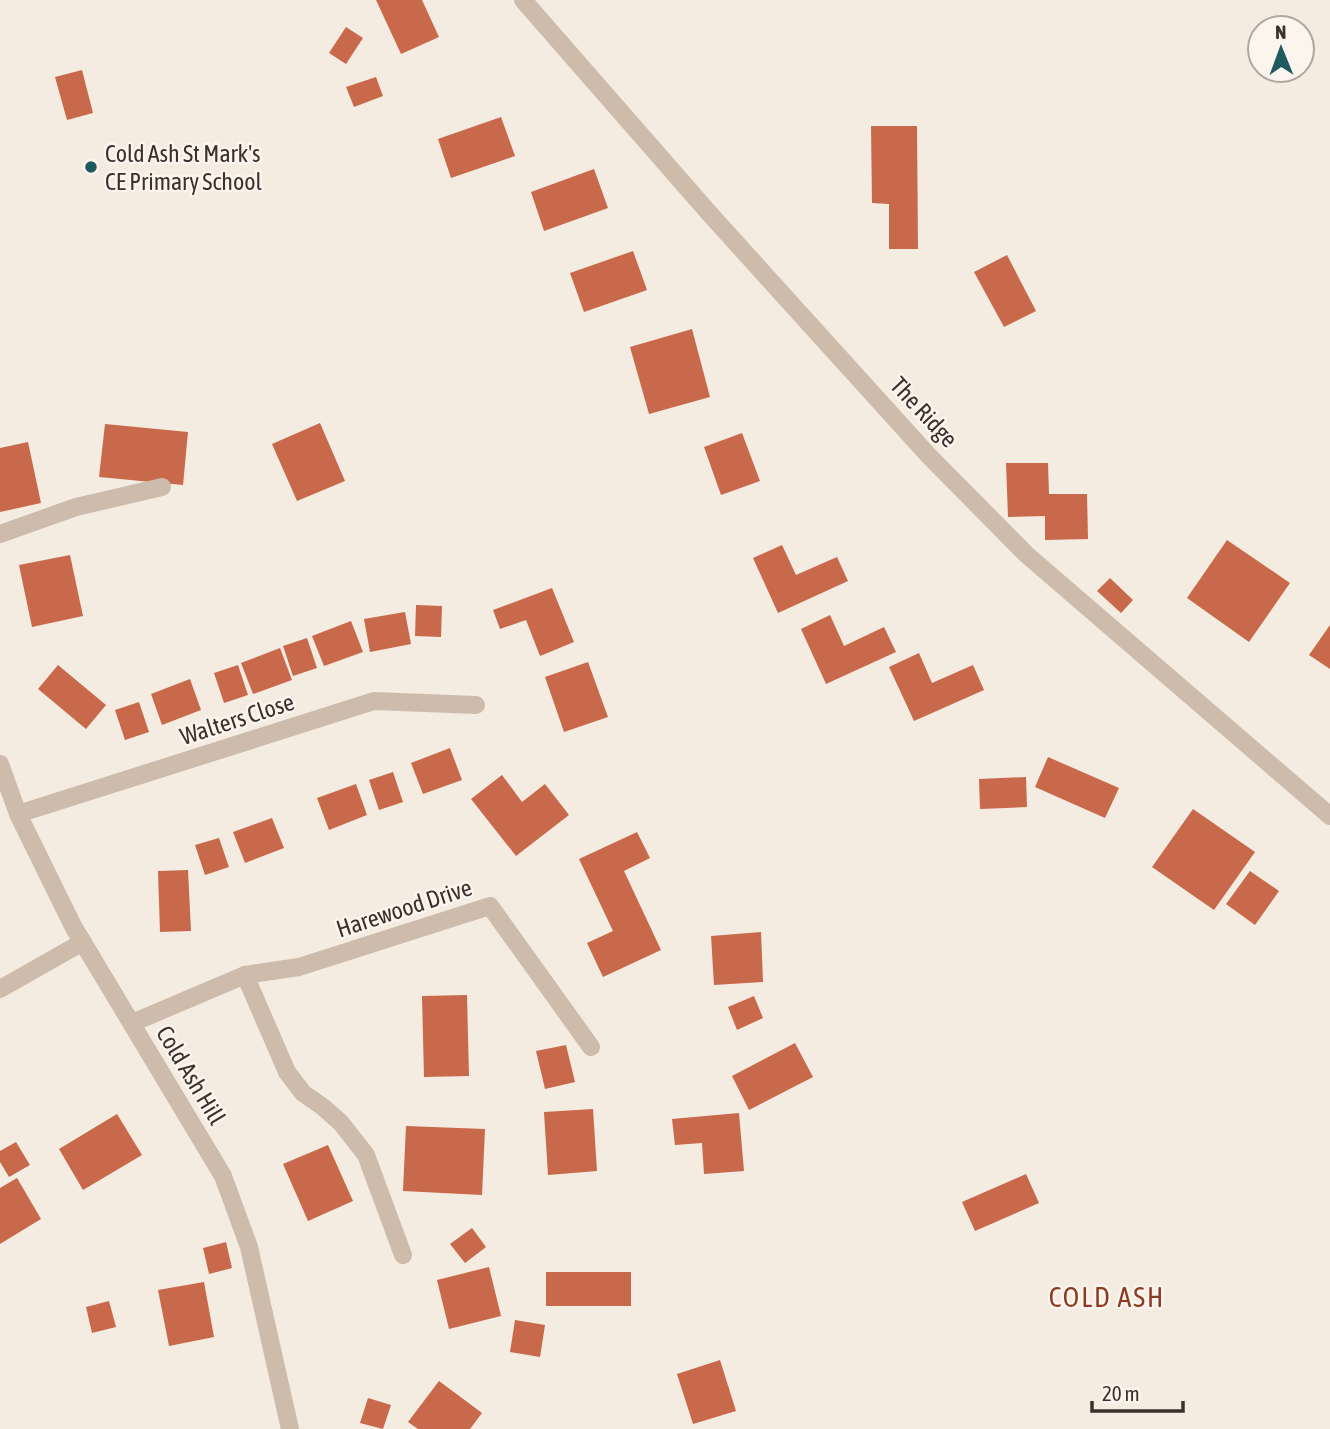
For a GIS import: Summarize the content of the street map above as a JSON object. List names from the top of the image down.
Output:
{
  "streets": {
    "street": [
      "The Ridge",
      "Walters Close",
      "Harewood Drive",
      "Cold Ash Hill"
    ]
  },
  "crossings": [
    ["Walters Close", "Cold Ash Hill"],
    ["Harewood Drive", "Cold Ash Hill"]
  ],
  "districts": ["COLD ASH"],
  "places": ["Cold Ash St Mark's CE Primary School"],
  "scale_bar": "20 m",
  "north": "top"
}
